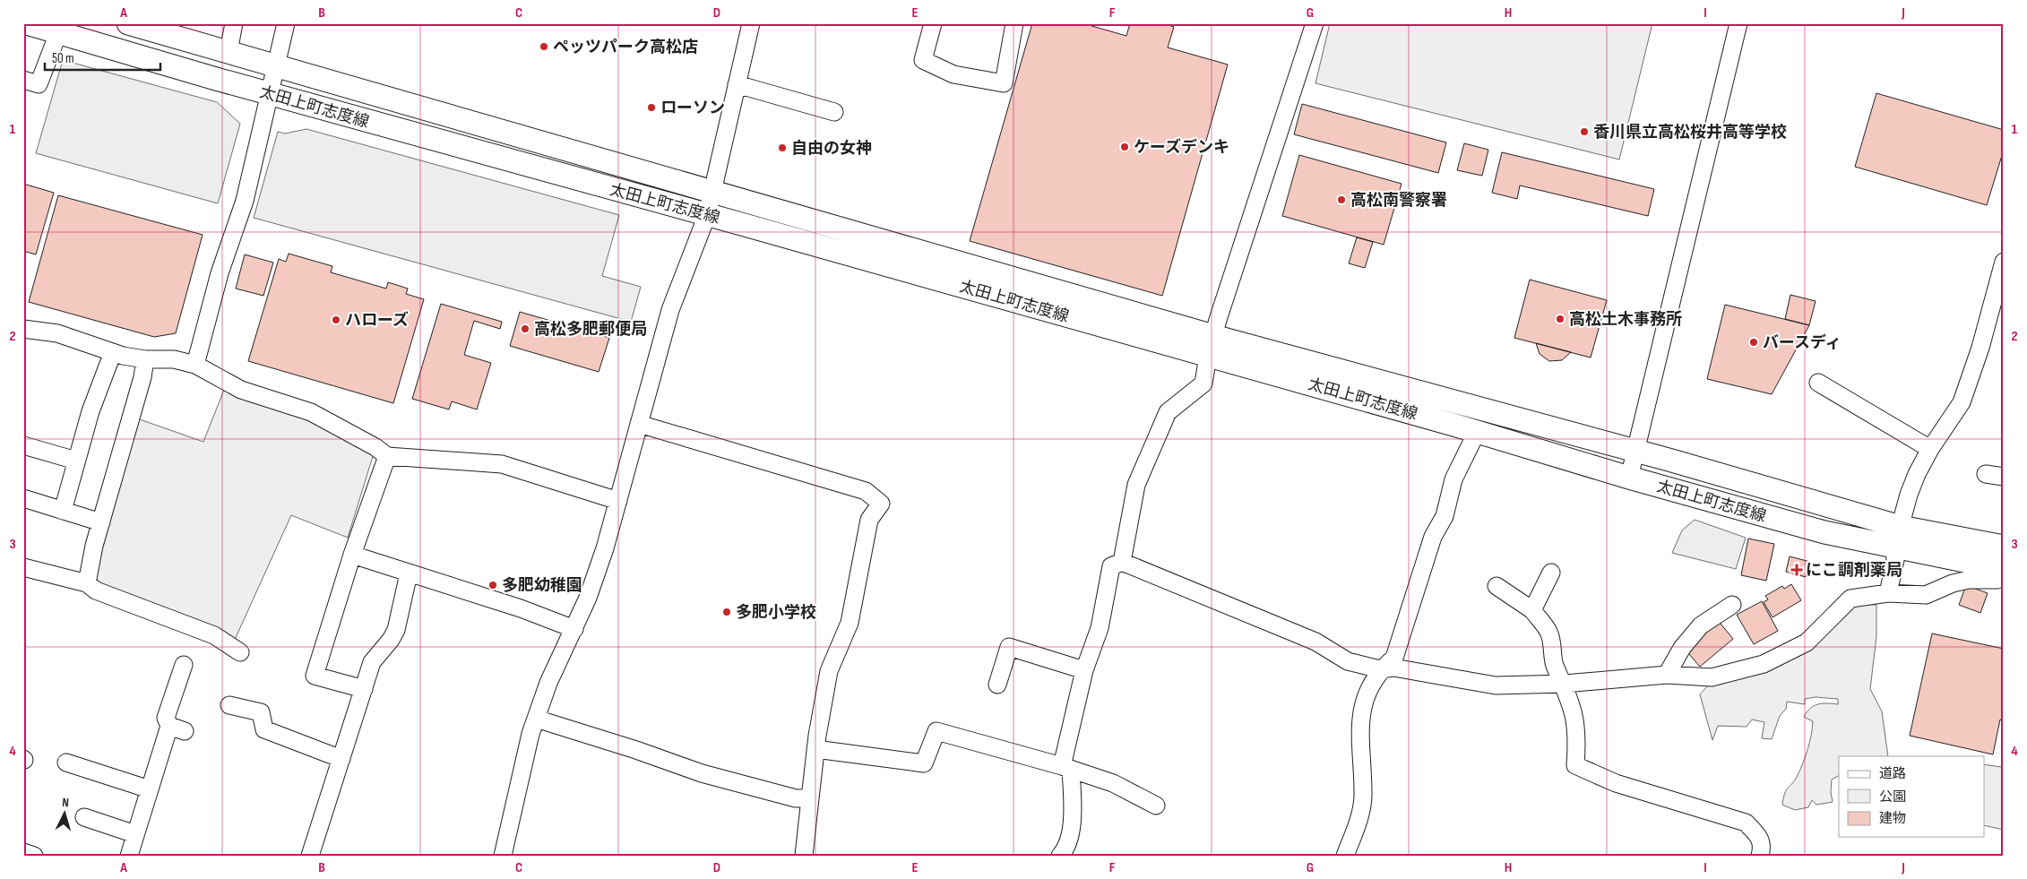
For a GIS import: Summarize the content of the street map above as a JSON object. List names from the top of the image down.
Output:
{
  "streets": {
    "main road": ["太田上町志度線"]
  },
  "places": {
    "other": [
      "ペッツパーク高松店",
      "ローソン",
      "香川県立高松桜井高等学校",
      "ケーズデンキ",
      "自由の女神",
      "高松南警察署",
      "高松土木事務所",
      "ハローズ",
      "高松多肥郵便局",
      "バースディ",
      "多肥幼稚園",
      "多肥小学校"
    ],
    "health": ["にこ調剤薬局"]
  },
  "legend": ["道路", "公園", "建物"],
  "scale_bar": "50 m",
  "north": "top",
  "grid": {
    "columns": [
      "A",
      "B",
      "C",
      "D",
      "E",
      "F",
      "G",
      "H",
      "I",
      "J"
    ],
    "rows": [
      "1",
      "2",
      "3",
      "4"
    ]
  }
}
